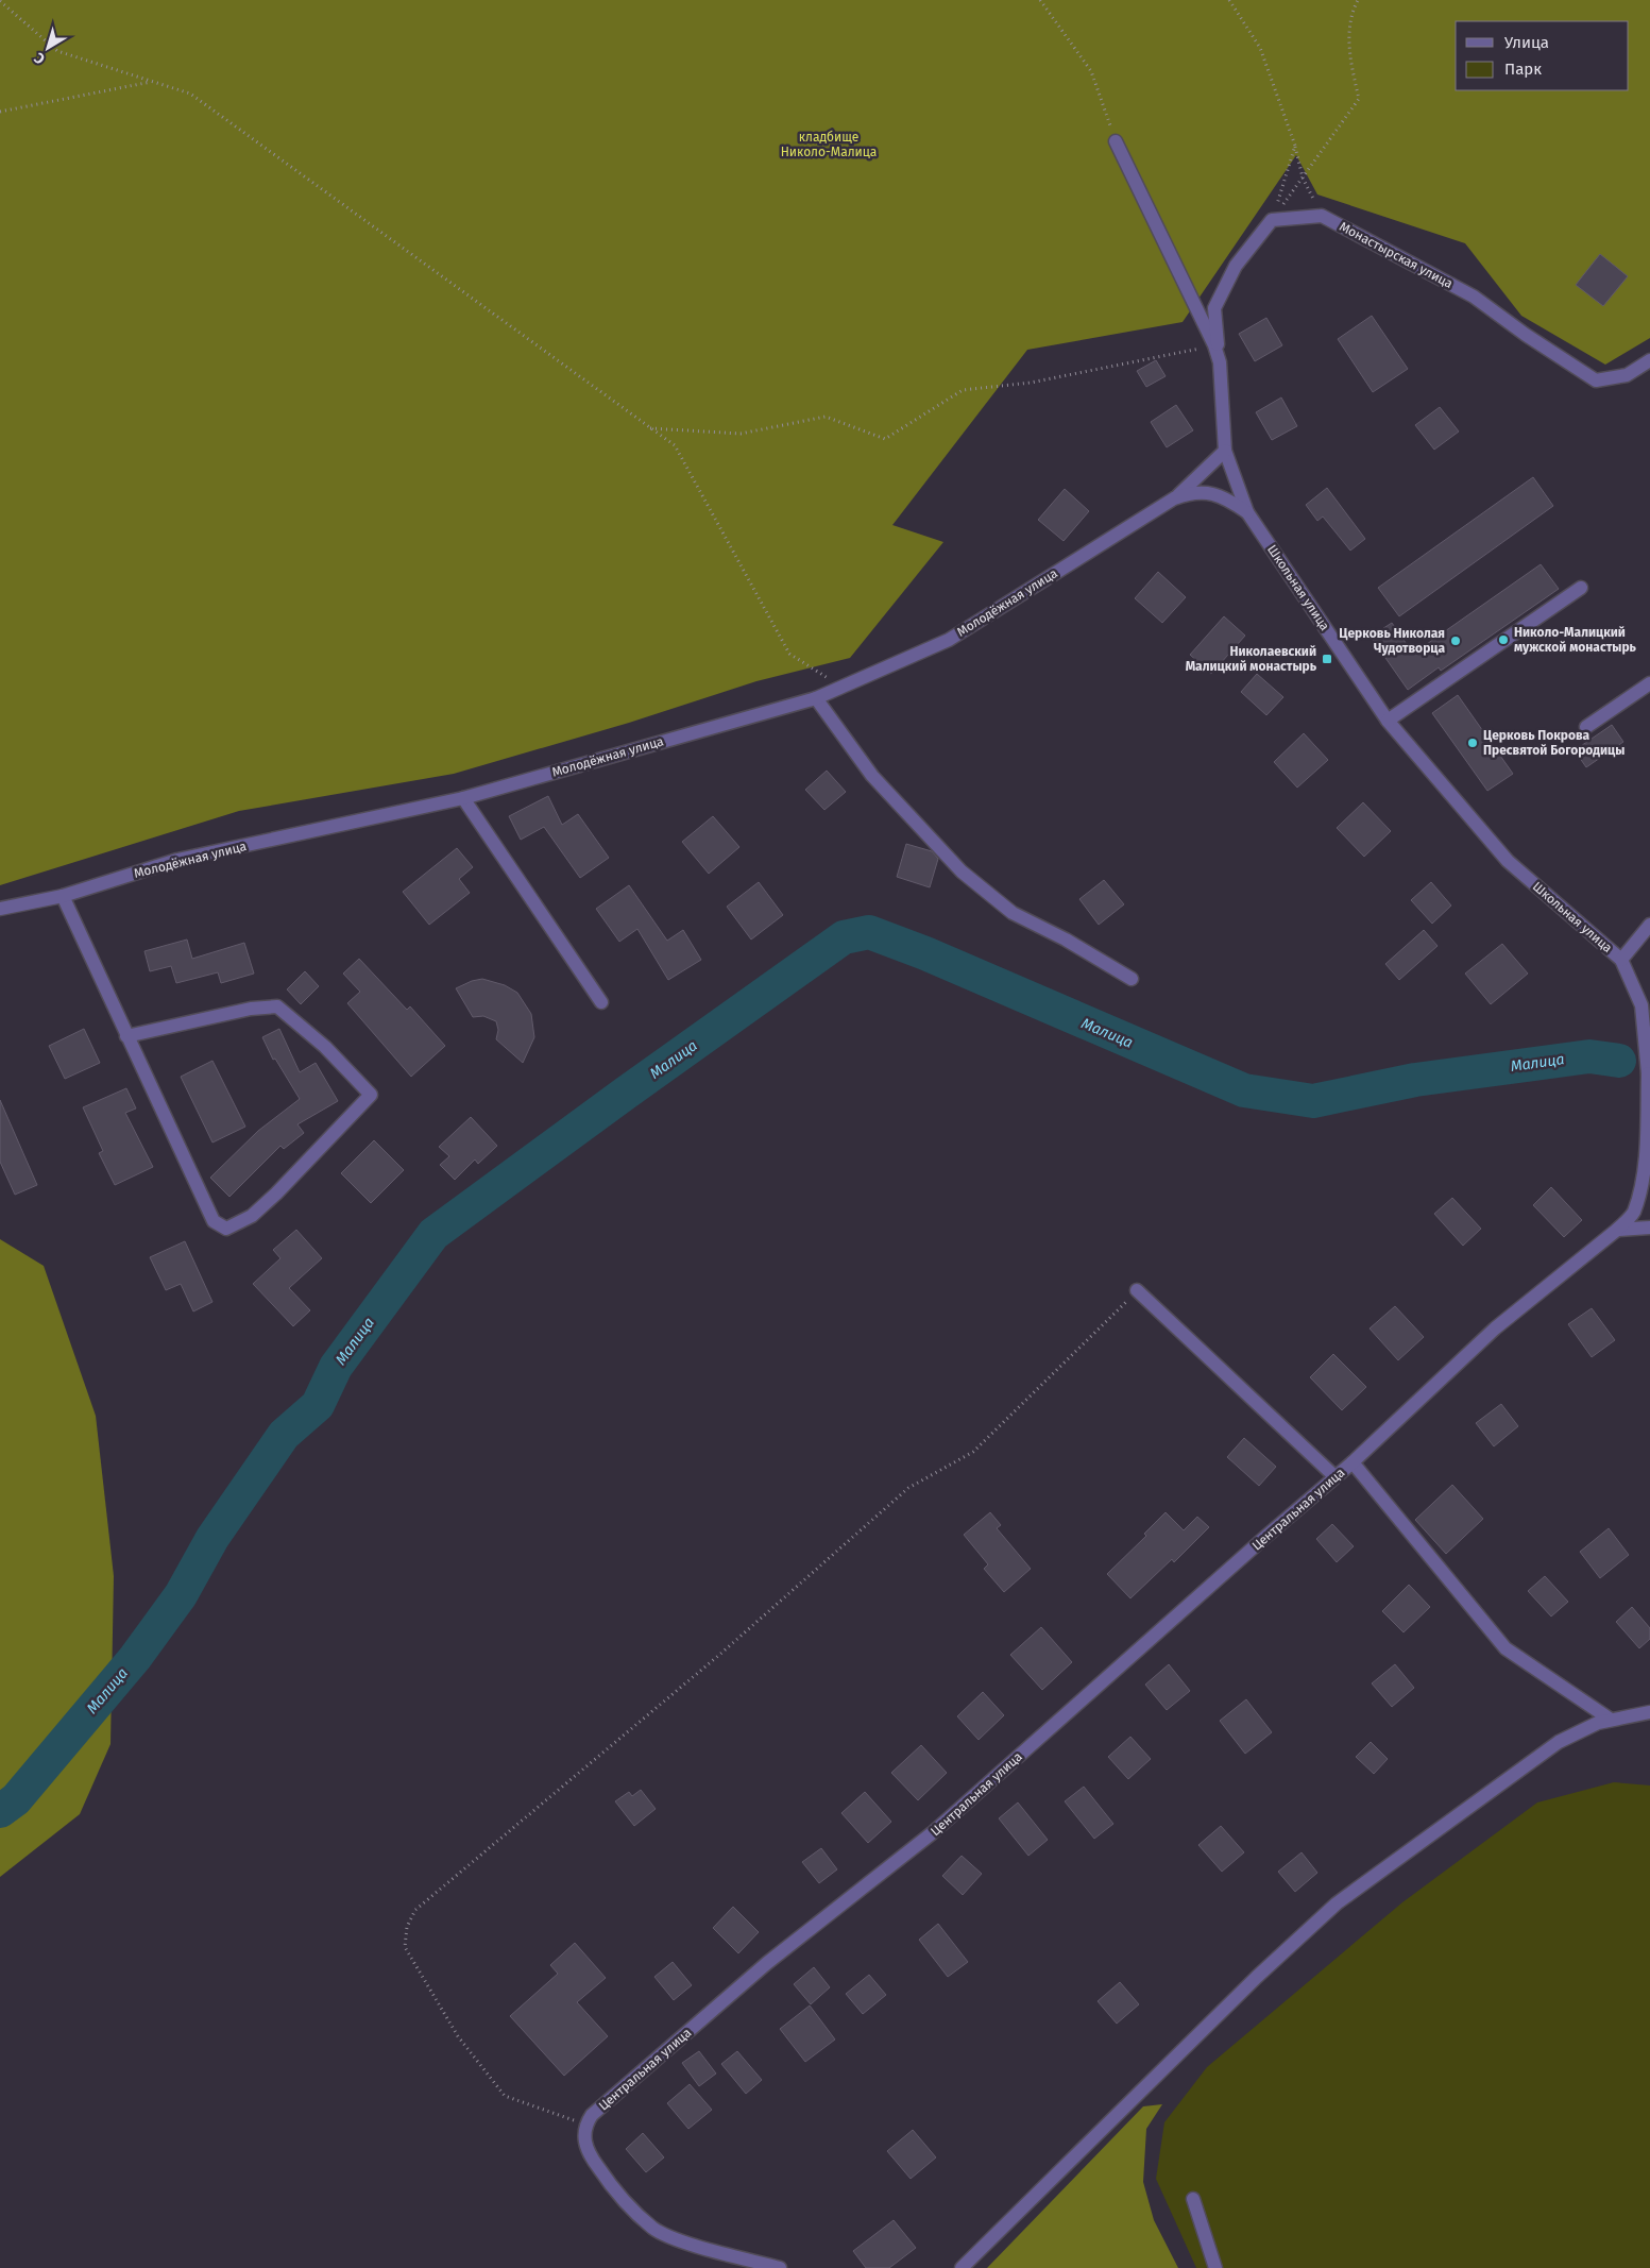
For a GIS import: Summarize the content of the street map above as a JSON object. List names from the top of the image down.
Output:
{
  "streets": {
    "street": [
      "Монастырская улица",
      "Школьная улица",
      "Молодёжная улица",
      "Центральная улица"
    ]
  },
  "crossings": [
    ["Школьная улица", "Молодёжная улица"],
    ["Школьная улица", "Центральная улица"]
  ],
  "water": ["Малица"],
  "parks": ["кладбище Николо-Малица"],
  "places": {
    "other": ["Николо-Малицкий мужской монастырь", "Церковь Николая Чудотворца", "Церковь Покрова Пресвятой Богородицы"],
    "transit": ["Николаевский Малицкий монастырь"]
  },
  "legend": ["Улица", "Парк"],
  "north": "bottom left"
}
